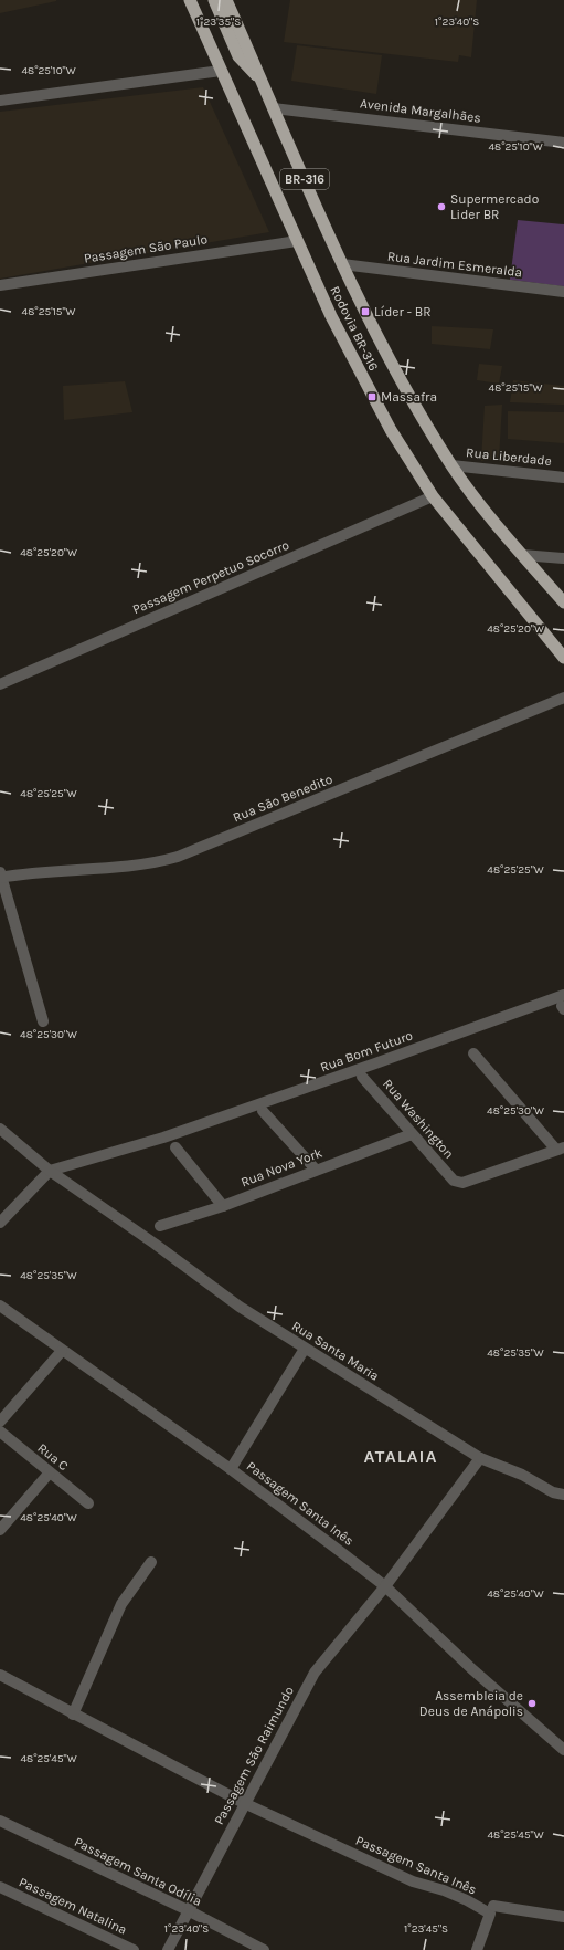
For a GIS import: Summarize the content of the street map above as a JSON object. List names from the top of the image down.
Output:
{
  "streets": {
    "highway": ["BR-316", "Rodovia BR-316"],
    "street": [
      "Avenida Margalhães",
      "Passagem São Paulo",
      "Rua Jardim Esmeralda",
      "Rua Liberdade",
      "Passagem Perpetuo Socorro",
      "Rua São Benedito",
      "Rua Bom Futuro",
      "Rua Washington",
      "Rua Nova York",
      "Rua Santa Maria",
      "Rua C",
      "Passagem Santa Inês",
      "Passagem São Raimundo",
      "Passagem Santa Odília",
      "Passagem Natalina"
    ]
  },
  "crossings": [
    ["Avenida Margalhães", "Rodovia BR-316"],
    ["BR-316", "Rodovia BR-316"],
    ["BR-316", "Rua Liberdade"],
    ["Passagem São Paulo", "Rodovia BR-316"],
    ["Rua Jardim Esmeralda", "Rodovia BR-316"],
    ["Rodovia BR-316", "Rua Liberdade"],
    ["Rodovia BR-316", "Passagem Perpetuo Socorro"],
    ["Rua Bom Futuro", "Rua Santa Maria"],
    ["Rua Washington", "Rua Nova York"],
    ["Rua Santa Maria", "Passagem São Raimundo"],
    ["Passagem Santa Inês", "Passagem São Raimundo"],
    ["Passagem São Raimundo", "Passagem Santa Odília"]
  ],
  "districts": ["ATALAIA"],
  "places": {
    "other": ["Supermercado Lider BR", "Assembleia de Deus de Anápolis"],
    "transit": ["Líder - BR", "Massafra"]
  },
  "coordinates": [
    "1°23'35\"S",
    "1°23'40\"S",
    "48°25'10\"W",
    "48°25'15\"W",
    "48°25'20\"W",
    "48°25'25\"W",
    "48°25'30\"W",
    "48°25'35\"W",
    "48°25'40\"W",
    "48°25'45\"W",
    "1°23'45\"S"
  ]
}
